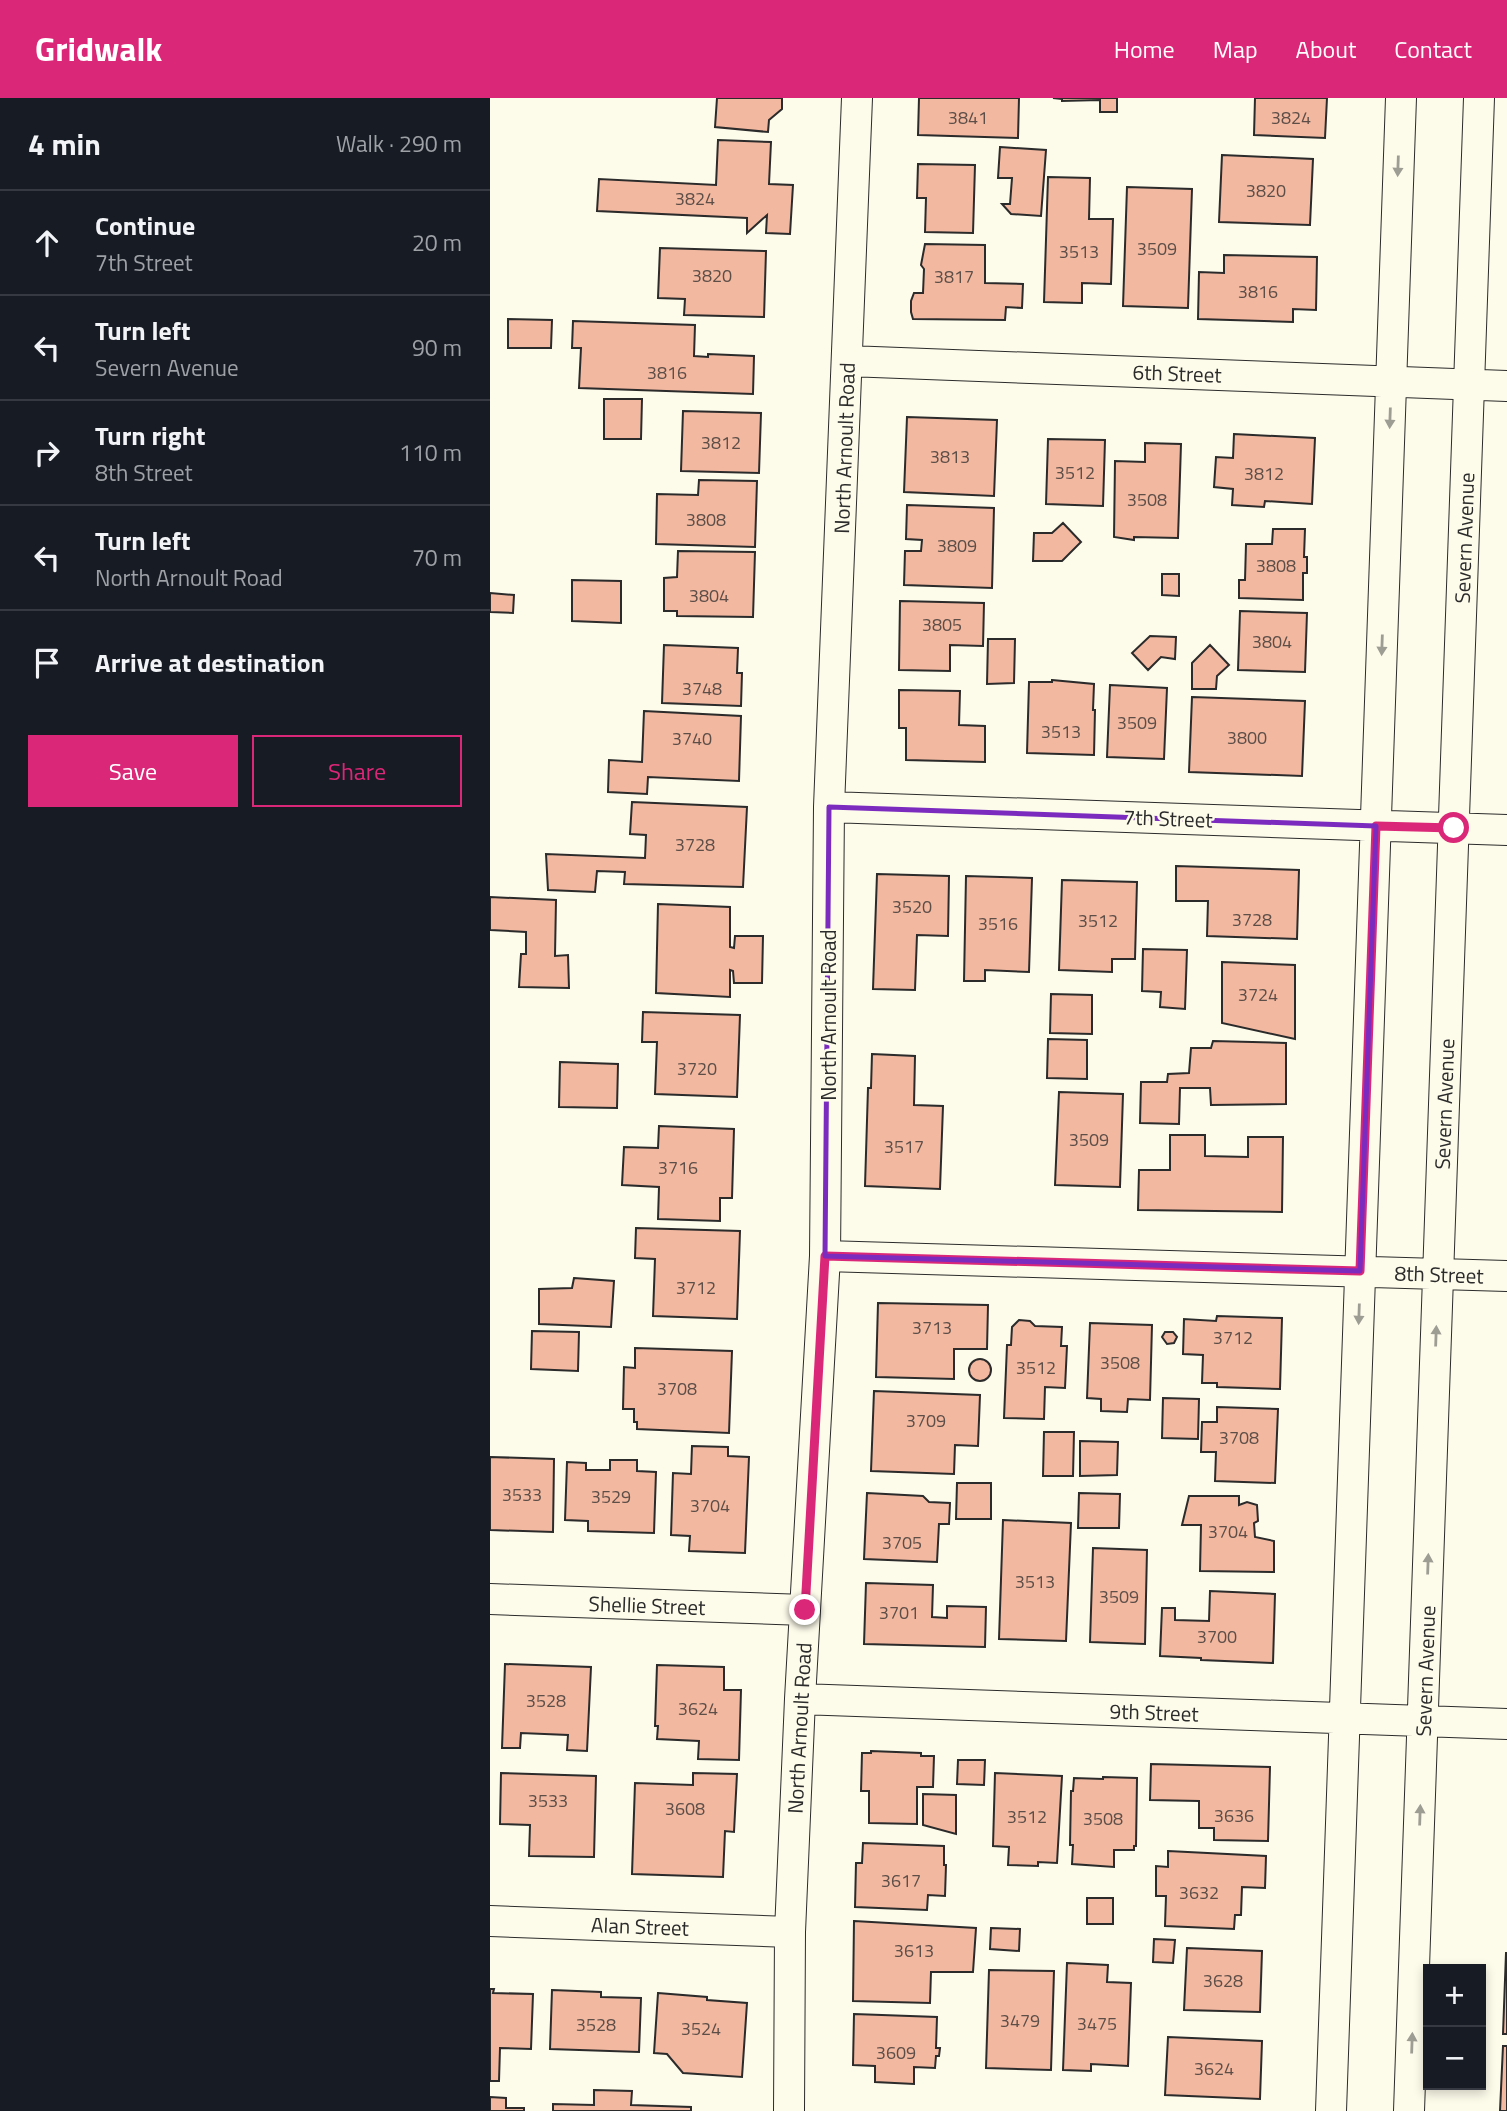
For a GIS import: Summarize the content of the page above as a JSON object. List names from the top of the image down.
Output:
{
  "streets": {
    "street": [
      "6th Street",
      "North Arnoult Road",
      "Severn Avenue",
      "7th Street",
      "8th Street",
      "Shellie Street",
      "9th Street",
      "Alan Street"
    ]
  },
  "crossings": [
    ["6th Street", "North Arnoult Road"],
    ["6th Street", "Severn Avenue"],
    ["North Arnoult Road", "7th Street"],
    ["North Arnoult Road", "8th Street"],
    ["North Arnoult Road", "Shellie Street"],
    ["North Arnoult Road", "9th Street"],
    ["North Arnoult Road", "Alan Street"],
    ["Severn Avenue", "7th Street"],
    ["Severn Avenue", "8th Street"],
    ["Severn Avenue", "9th Street"]
  ],
  "house_numbers": [
    "3841",
    "3824",
    "3820",
    "3824",
    "3509",
    "3513",
    "3820",
    "3817",
    "3816",
    "3816",
    "3812",
    "3813",
    "3512",
    "3812",
    "3508",
    "3808",
    "3809",
    "3808",
    "3804",
    "3805",
    "3804",
    "3748",
    "3509",
    "3513",
    "3800",
    "3740",
    "3728",
    "3520",
    "3728",
    "3512",
    "3516",
    "3724",
    "3720",
    "3509",
    "3517",
    "3716",
    "3712",
    "3713",
    "3712",
    "3508",
    "3512",
    "3708",
    "3709",
    "3708",
    "3533",
    "3529",
    "3704",
    "3704",
    "3705",
    "3513",
    "3509",
    "3701",
    "3700",
    "3528",
    "3624",
    "3533",
    "3608",
    "3636",
    "3512",
    "3508",
    "3617",
    "3632",
    "3613",
    "3628",
    "3479",
    "3475",
    "3528",
    "3524",
    "3609",
    "3624"
  ],
  "page": {
    "header": "Gridwalk",
    "nav": [
      "Home",
      "Map",
      "About",
      "Contact"
    ],
    "heading": ["4 min", "Walk · 290 m"],
    "list": [
      ["Continue", "7th Street", "20 m"],
      ["Turn left", "Severn Avenue", "90 m"],
      ["Turn right", "8th Street", "110 m"],
      ["Turn left", "North Arnoult Road", "70 m"],
      "Arrive at destination"
    ],
    "buttons": ["Save", "Share"],
    "map_buttons": ["+", "−"]
  }
}
